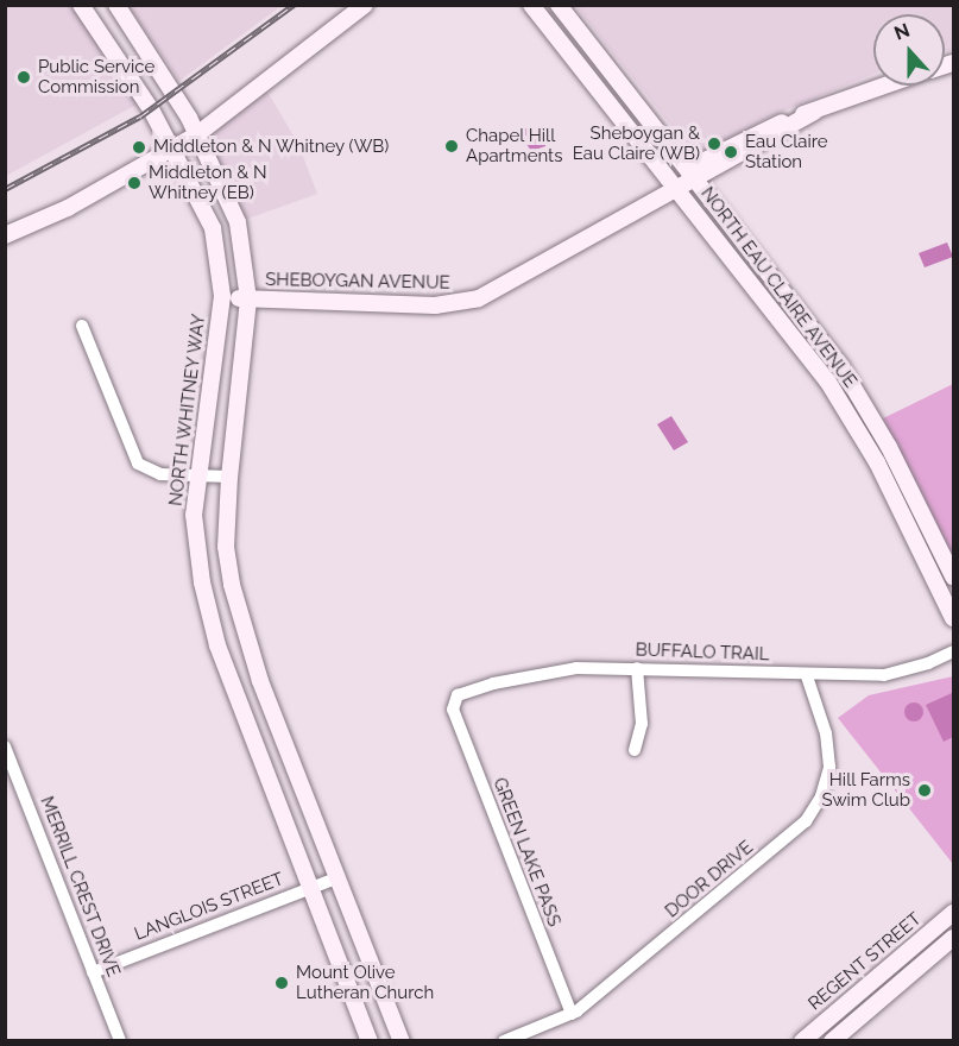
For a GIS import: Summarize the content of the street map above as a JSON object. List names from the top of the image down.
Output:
{
  "streets": {
    "street": [
      "SHEBOYGAN AVENUE",
      "NORTH EAU CLAIRE AVENUE",
      "NORTH WHITNEY WAY",
      "BUFFALO TRAIL",
      "GREEN LAKE PASS",
      "DOOR DRIVE",
      "MERRILL CREST DRIVE",
      "LANGLOIS STREET",
      "REGENT STREET"
    ]
  },
  "crossings": [
    ["SHEBOYGAN AVENUE", "NORTH EAU CLAIRE AVENUE"],
    ["SHEBOYGAN AVENUE", "NORTH WHITNEY WAY"],
    ["NORTH WHITNEY WAY", "LANGLOIS STREET"],
    ["BUFFALO TRAIL", "GREEN LAKE PASS"],
    ["BUFFALO TRAIL", "DOOR DRIVE"],
    ["GREEN LAKE PASS", "DOOR DRIVE"],
    ["MERRILL CREST DRIVE", "LANGLOIS STREET"]
  ],
  "places": [
    "Public Service Commission",
    "Sheboygan & Eau Claire (WB)",
    "Chapel Hill Apartments",
    "Middleton & N Whitney (WB)",
    "Eau Claire Station",
    "Middleton & N Whitney (EB)",
    "Hill Farms Swim Club",
    "Mount Olive Lutheran Church"
  ],
  "north": "top"
}
